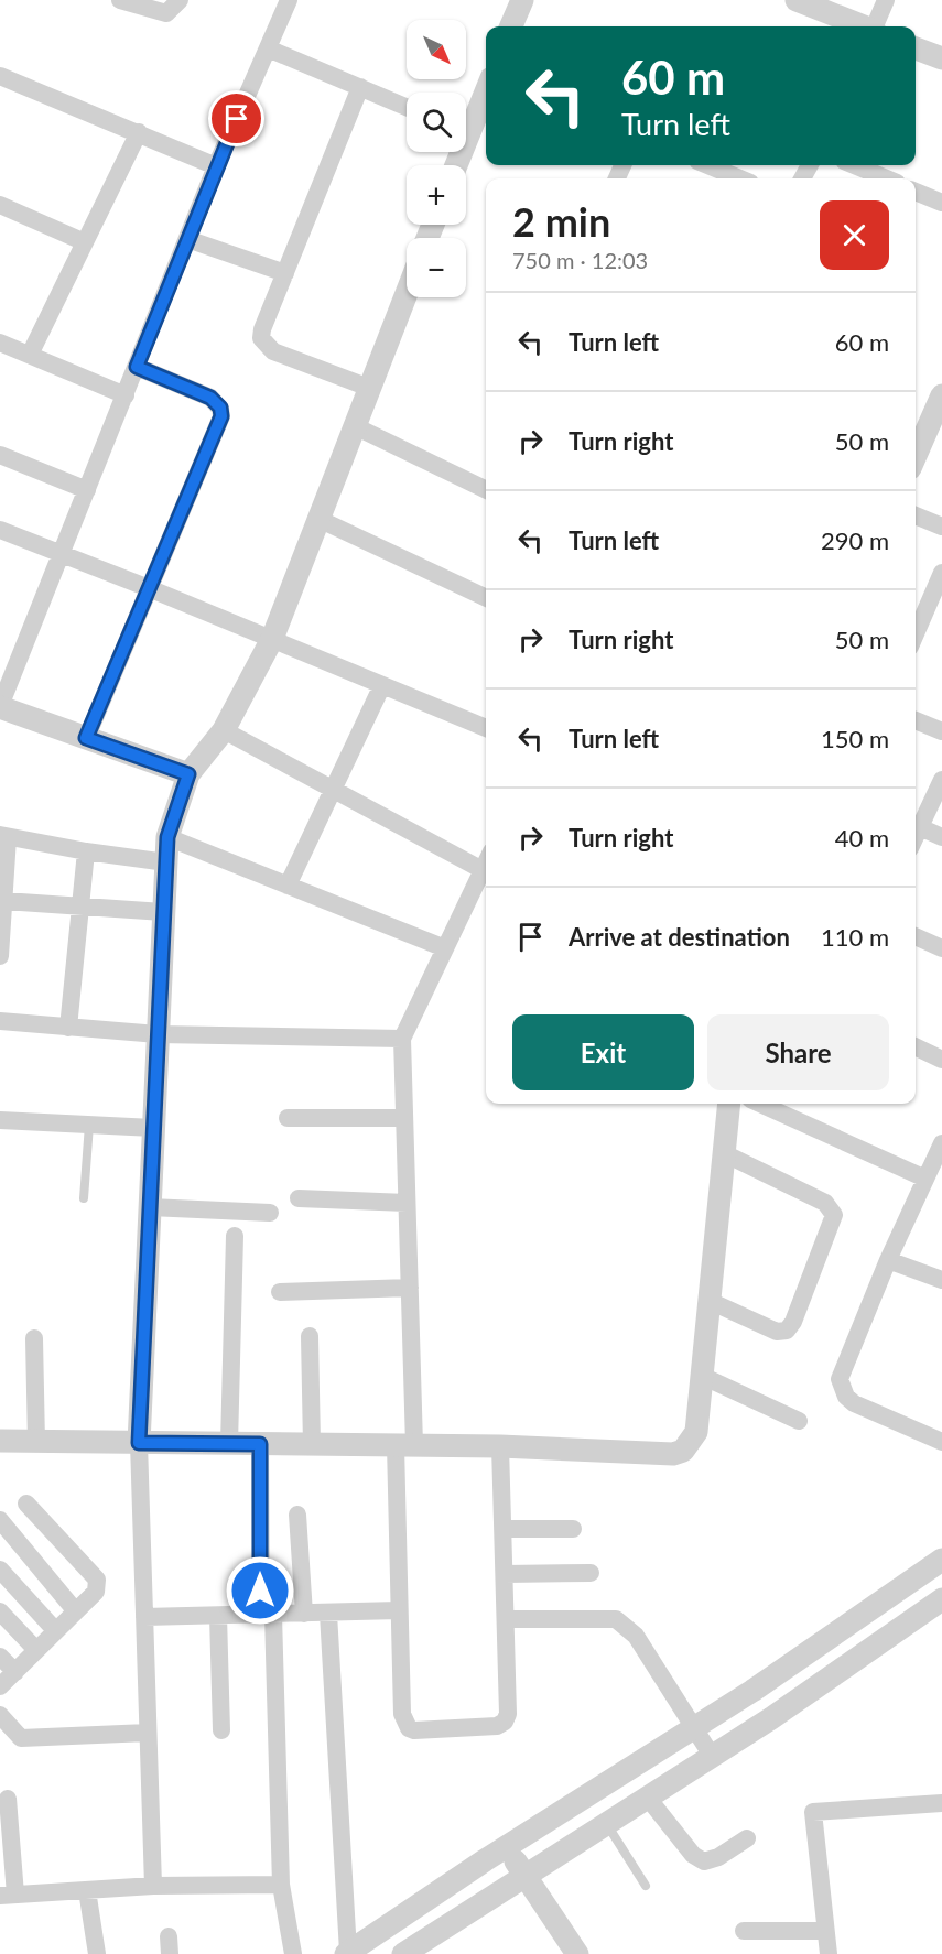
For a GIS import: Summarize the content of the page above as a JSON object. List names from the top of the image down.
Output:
{
  "north": "bottom right",
  "page": {
    "map_buttons": ["+", "−"],
    "turn": ["60 m", "Turn left"],
    "heading": ["2 min", "750 m · 12:03"],
    "list": [
      {
        "name": "Turn left",
        "value": "60 m"
      },
      {
        "name": "Turn right",
        "value": "50 m"
      },
      {
        "name": "Turn left",
        "value": "290 m"
      },
      {
        "name": "Turn right",
        "value": "50 m"
      },
      {
        "name": "Turn left",
        "value": "150 m"
      },
      {
        "name": "Turn right",
        "value": "40 m"
      },
      {
        "name": "Arrive at destination",
        "value": "110 m"
      }
    ],
    "buttons": ["Exit", "Share"]
  }
}
